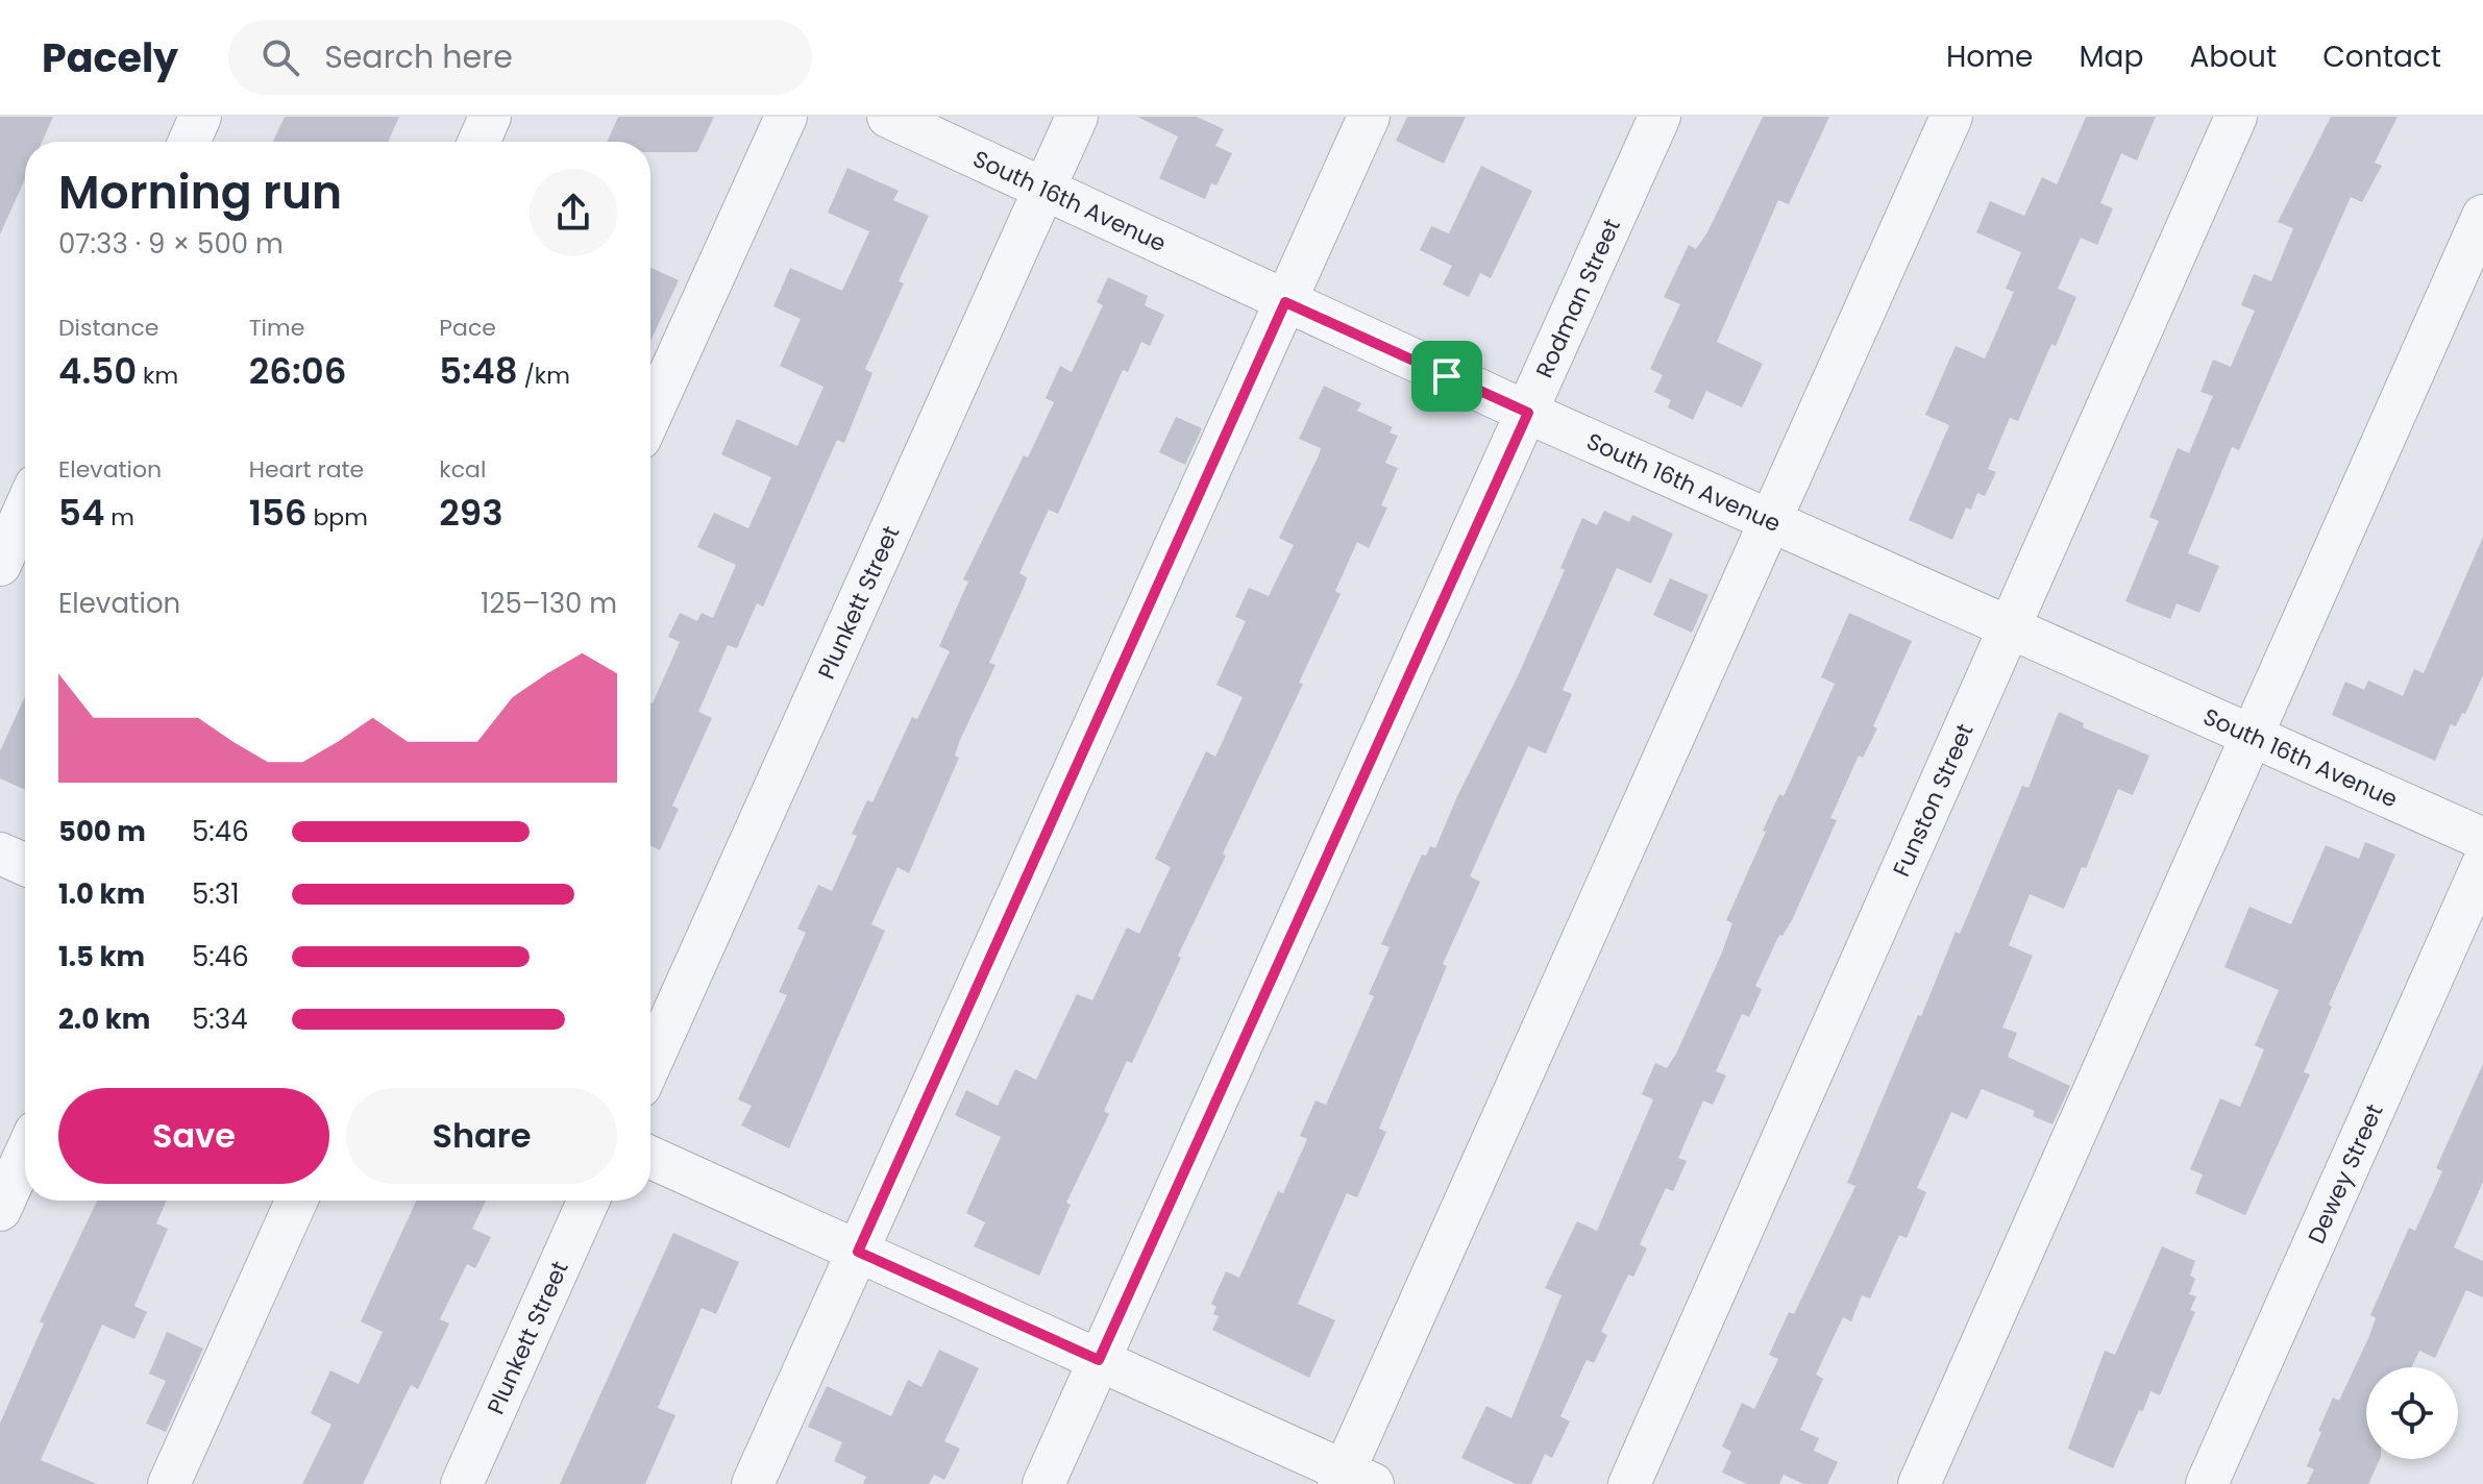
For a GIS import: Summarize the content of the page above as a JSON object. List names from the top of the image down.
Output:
{
  "streets": {
    "street": [
      "South 16th Avenue",
      "Rodman Street",
      "Plunkett Street",
      "Funston Street",
      "Dewey Street"
    ]
  },
  "crossings": [
    ["South 16th Avenue", "Rodman Street"],
    ["South 16th Avenue", "Plunkett Street"],
    ["South 16th Avenue", "Funston Street"]
  ],
  "page": {
    "header": "Pacely",
    "search": "Search here",
    "nav": [
      "Home",
      "Map",
      "About",
      "Contact"
    ],
    "heading": ["Morning run", "07:33 · 9 × 500 m"],
    "stats": [
      ["Distance", "4.50 km"],
      ["Time", "26:06"],
      ["Pace", "5:48 /km"],
      ["Elevation", "54 m"],
      ["Heart rate", "156 bpm"],
      ["kcal", "293"]
    ],
    "chart": ["Elevation", "125–130 m"],
    "list": [
      {
        "name": "500 m",
        "note": "5:46"
      },
      {
        "name": "1.0 km",
        "note": "5:31"
      },
      {
        "name": "1.5 km",
        "note": "5:46"
      },
      {
        "name": "2.0 km",
        "note": "5:34"
      }
    ],
    "buttons": ["Save", "Share"]
  }
}
